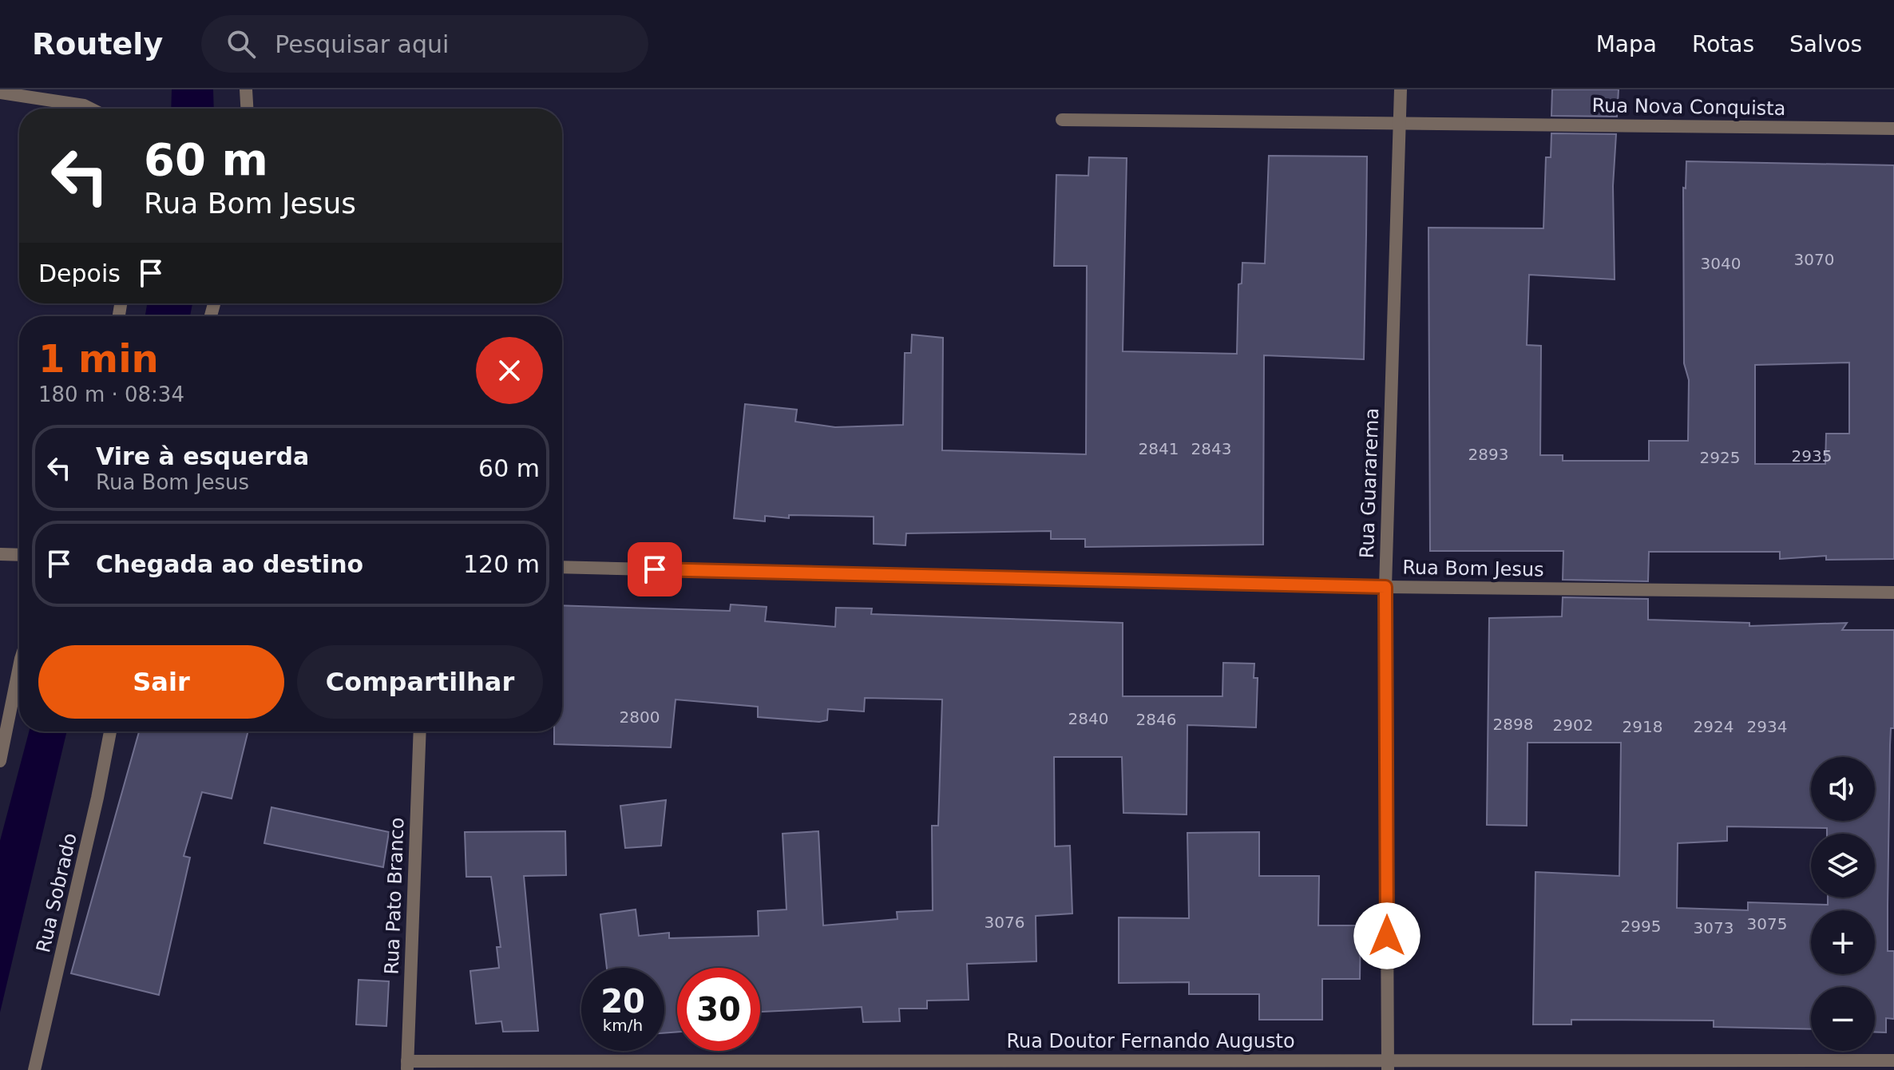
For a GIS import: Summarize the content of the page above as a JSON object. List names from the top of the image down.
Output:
{
  "streets": {
    "street": [
      "Rua Nova Conquista",
      "Rua Guararema",
      "Rua Bom Jesus",
      "Rua Sobrado",
      "Rua Pato Branco",
      "Rua Doutor Fernando Augusto"
    ]
  },
  "crossings": [
    ["Rua Nova Conquista", "Rua Guararema"],
    ["Rua Guararema", "Rua Bom Jesus"],
    ["Rua Guararema", "Rua Doutor Fernando Augusto"],
    ["Rua Pato Branco", "Rua Doutor Fernando Augusto"]
  ],
  "house_numbers": [
    "3070",
    "3040",
    "2841",
    "2843",
    "2893",
    "2935",
    "2925",
    "2800",
    "2840",
    "2846",
    "2898",
    "2902",
    "2918",
    "2924",
    "2934",
    "3076",
    "3075",
    "2995",
    "3073"
  ],
  "page": {
    "header": "Routely",
    "search": "Pesquisar aqui",
    "nav": ["Mapa", "Rotas", "Salvos"],
    "turn": ["60 m", "Rua Bom Jesus"],
    "then": "Depois",
    "heading": ["1 min", "180 m · 08:34"],
    "list": [
      {
        "name": "Vire à esquerda",
        "note": "Rua Bom Jesus",
        "value": "60 m"
      },
      {
        "name": "Chegada ao destino",
        "value": "120 m"
      }
    ],
    "buttons": ["Sair", "Compartilhar"],
    "map_buttons": ["+", "−"],
    "speed": "20 km/h",
    "limit": "30"
  }
}
